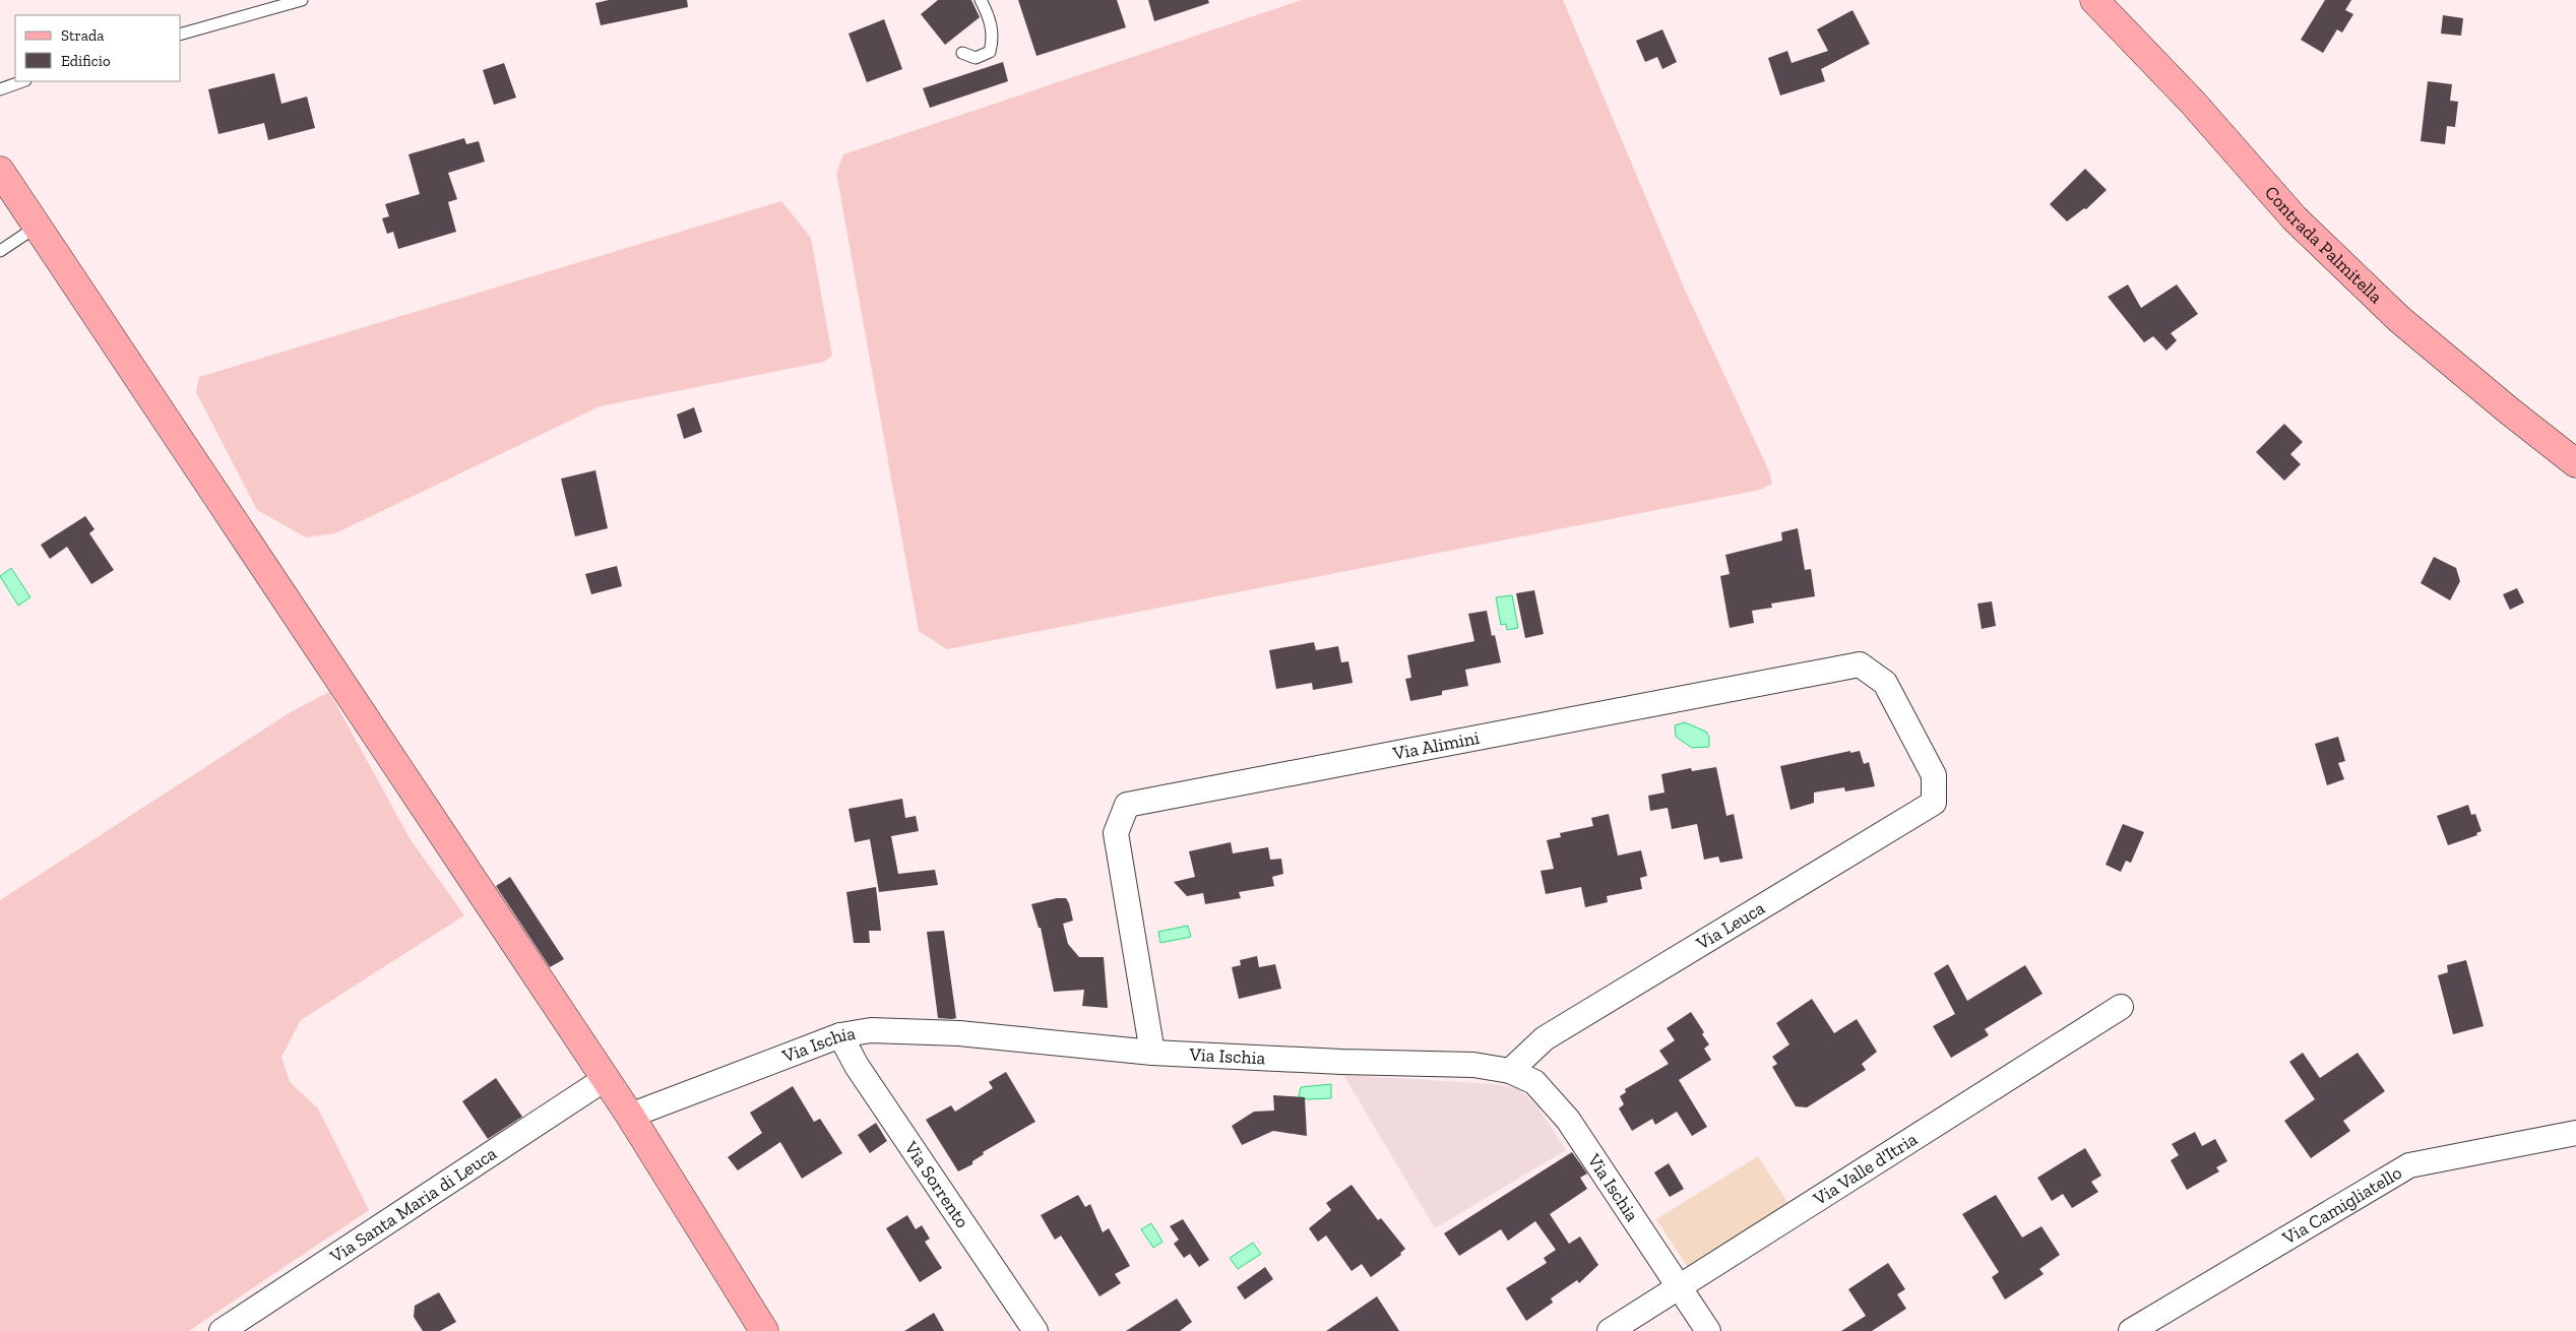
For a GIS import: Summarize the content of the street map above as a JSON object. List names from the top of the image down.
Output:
{
  "streets": {
    "main road": ["Contrada Palmitella"],
    "street": [
      "Via Alimini",
      "Via Leuca",
      "Via Ischia",
      "Via Valle d'Itria",
      "Via Sorrento",
      "Via Santa Maria di Leuca",
      "Via Camigliatello"
    ]
  },
  "crossings": [
    ["Via Alimini", "Via Leuca"],
    ["Via Alimini", "Via Ischia"],
    ["Via Leuca", "Via Ischia"],
    ["Via Ischia", "Via Valle d'Itria"],
    ["Via Ischia", "Via Sorrento"]
  ],
  "legend": ["Strada", "Edificio"]
}
